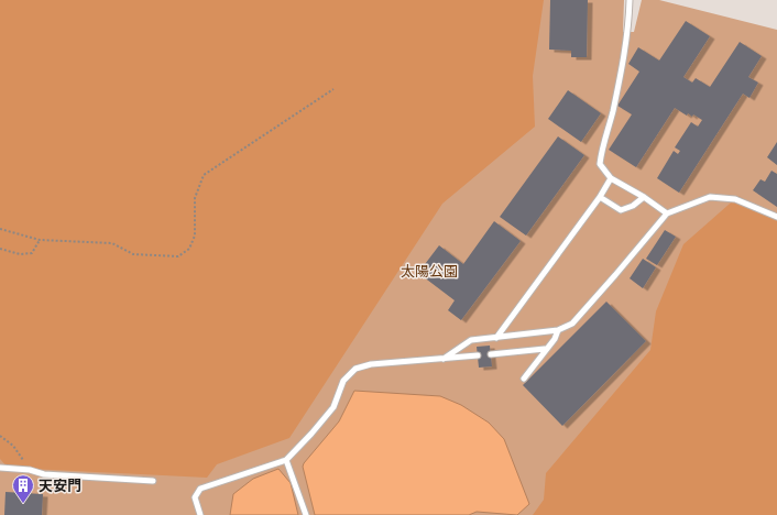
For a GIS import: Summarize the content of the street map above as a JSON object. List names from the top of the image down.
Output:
{
  "parks": ["太陽公園"],
  "places": {
    "building": ["天安門"]
  }
}
